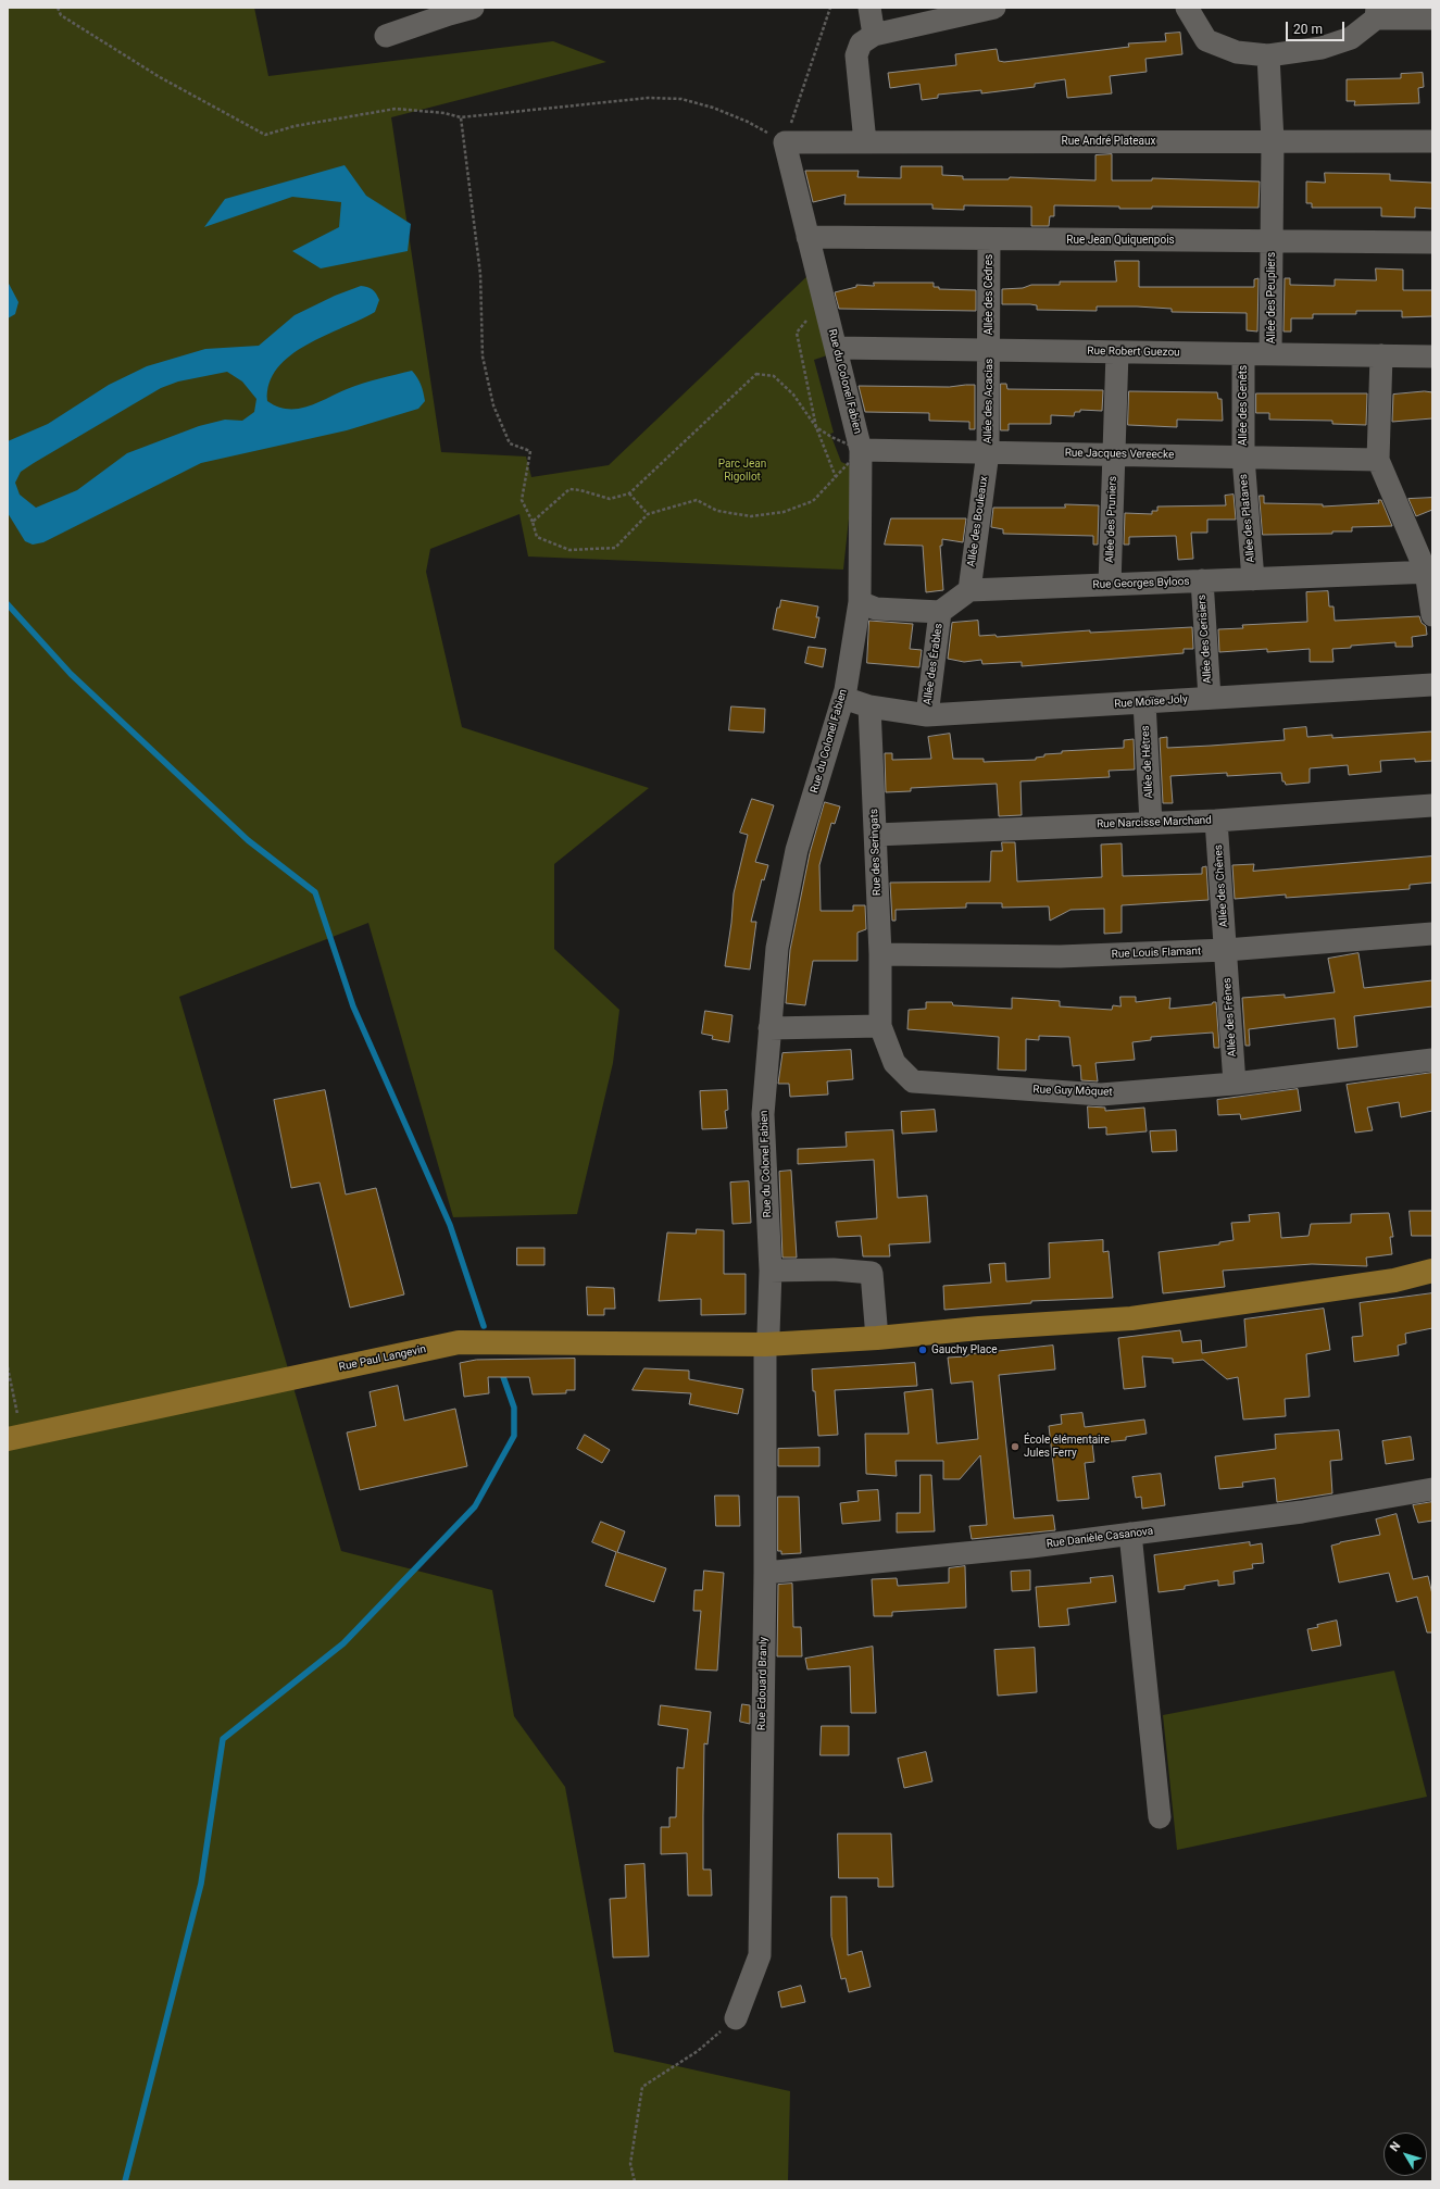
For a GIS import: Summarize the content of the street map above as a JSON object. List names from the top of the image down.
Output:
{
  "streets": {
    "main road": ["Rue Paul Langevin"],
    "street": [
      "Rue André Plateaux",
      "Rue Jean Quiquenpois",
      "Allée des Cèdres",
      "Allée des Peupliers",
      "Rue Robert Guezou",
      "Rue du Colonel Fabien",
      "Allée des Acacias",
      "Allée des Genêts",
      "Rue Jacques Vereecke",
      "Allée des Platanes",
      "Allée des Pruniers",
      "Allée des Bouleaux",
      "Rue Georges Byloos",
      "Allée des Cerisiers",
      "Allée des Érables",
      "Rue Moïse Joly",
      "Allée de Hêtres",
      "Rue Narcisse Marchand",
      "Rue des Seringats",
      "Allée des Chênes",
      "Rue Louis Flamant",
      "Allée des Frênes",
      "Rue Guy Môquet",
      "Rue Danièle Casanova",
      "Rue Edouard Branly"
    ]
  },
  "crossings": [
    ["Rue André Plateaux", "Allée des Peupliers"],
    ["Rue André Plateaux", "Rue du Colonel Fabien"],
    ["Rue Jean Quiquenpois", "Allée des Cèdres"],
    ["Rue Jean Quiquenpois", "Allée des Peupliers"],
    ["Rue Jean Quiquenpois", "Rue du Colonel Fabien"],
    ["Allée des Cèdres", "Rue Robert Guezou"],
    ["Allée des Cèdres", "Allée des Acacias"],
    ["Allée des Peupliers", "Rue Robert Guezou"],
    ["Rue Robert Guezou", "Rue du Colonel Fabien"],
    ["Rue Robert Guezou", "Allée des Acacias"],
    ["Rue Robert Guezou", "Allée des Genêts"],
    ["Rue Robert Guezou", "Allée des Pruniers"],
    ["Rue du Colonel Fabien", "Rue Jacques Vereecke"],
    ["Rue du Colonel Fabien", "Rue Paul Langevin"],
    ["Rue du Colonel Fabien", "Rue Edouard Branly"],
    ["Allée des Acacias", "Rue Jacques Vereecke"],
    ["Allée des Acacias", "Allée des Bouleaux"],
    ["Allée des Genêts", "Rue Jacques Vereecke"],
    ["Allée des Genêts", "Allée des Platanes"],
    ["Rue Jacques Vereecke", "Allée des Platanes"],
    ["Rue Jacques Vereecke", "Allée des Pruniers"],
    ["Rue Jacques Vereecke", "Allée des Bouleaux"],
    ["Allée des Platanes", "Rue Georges Byloos"],
    ["Allée des Pruniers", "Rue Georges Byloos"],
    ["Allée des Bouleaux", "Rue Georges Byloos"],
    ["Rue Georges Byloos", "Allée des Cerisiers"],
    ["Allée des Cerisiers", "Rue Moïse Joly"],
    ["Allée des Érables", "Rue Moïse Joly"],
    ["Rue Moïse Joly", "Allée de Hêtres"],
    ["Rue Moïse Joly", "Rue des Seringats"],
    ["Allée de Hêtres", "Rue Narcisse Marchand"],
    ["Rue Narcisse Marchand", "Rue des Seringats"],
    ["Rue Narcisse Marchand", "Allée des Chênes"],
    ["Rue des Seringats", "Rue Louis Flamant"],
    ["Rue des Seringats", "Rue Guy Môquet"],
    ["Allée des Chênes", "Rue Louis Flamant"],
    ["Allée des Chênes", "Allée des Frênes"],
    ["Rue Louis Flamant", "Allée des Frênes"],
    ["Allée des Frênes", "Rue Guy Môquet"],
    ["Rue Paul Langevin", "Rue Edouard Branly"],
    ["Rue Danièle Casanova", "Rue Edouard Branly"]
  ],
  "parks": ["Parc Jean Rigollot"],
  "places": ["Gauchy Place", "École élémentaire Jules Ferry"],
  "scale_bar": "20 m",
  "north": "top left"
}
